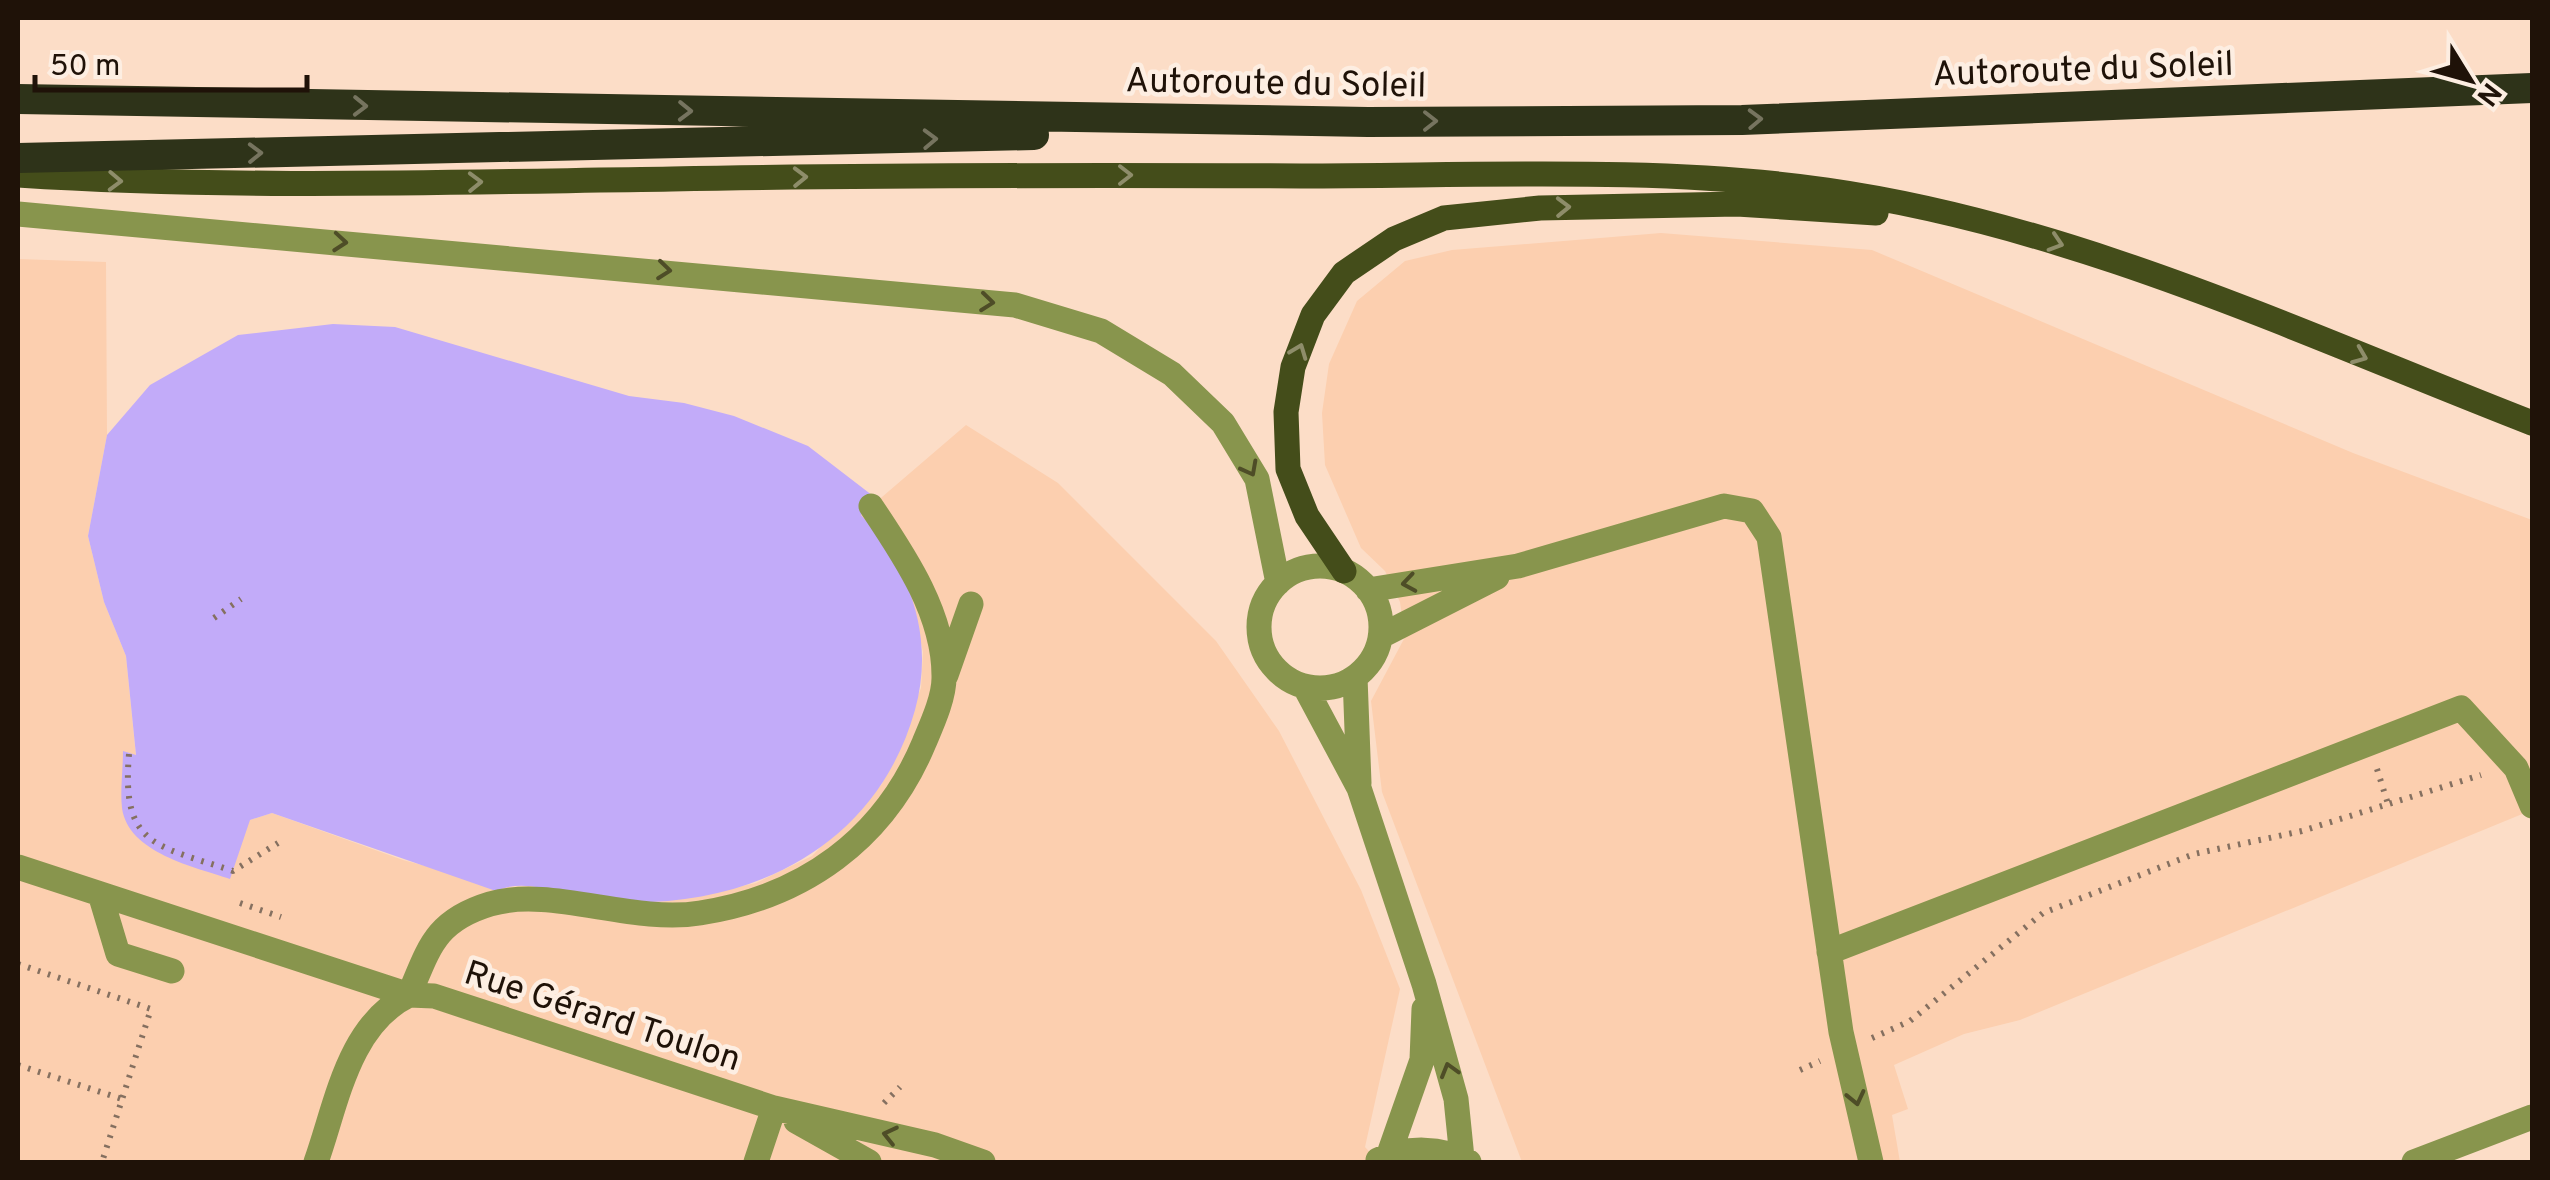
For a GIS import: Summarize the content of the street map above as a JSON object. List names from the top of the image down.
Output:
{
  "streets": {
    "highway": ["Autoroute du Soleil"],
    "street": ["Rue Gérard Toulon"]
  },
  "scale_bar": "50 m",
  "north": "bottom right"
}
